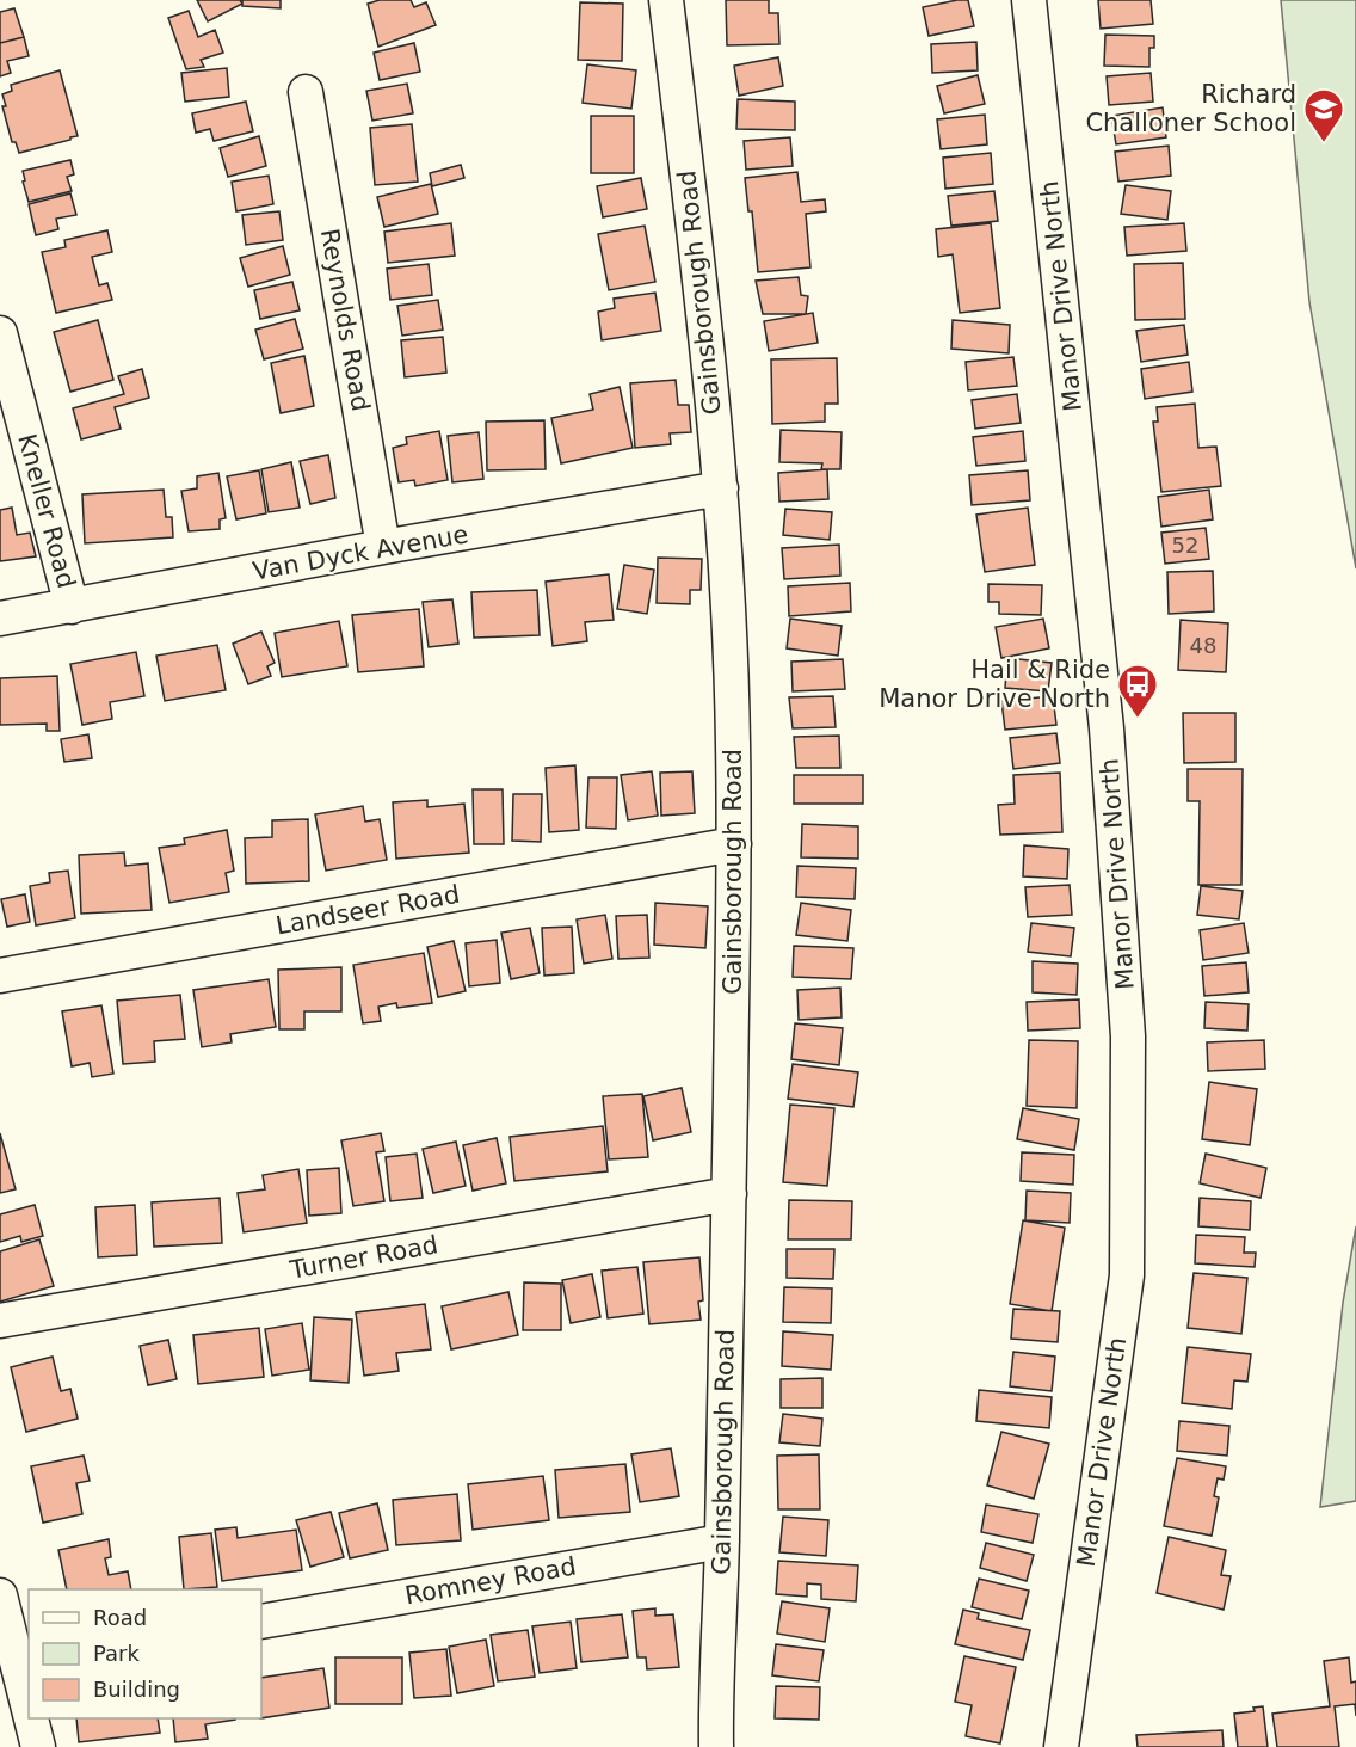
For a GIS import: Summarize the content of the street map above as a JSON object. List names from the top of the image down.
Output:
{
  "streets": {
    "street": [
      "Gainsborough Road",
      "Manor Drive North",
      "Reynolds Road",
      "Kneller Road",
      "Van Dyck Avenue",
      "Landseer Road",
      "Turner Road",
      "Romney Road"
    ]
  },
  "crossings": [
    ["Gainsborough Road", "Van Dyck Avenue"],
    ["Gainsborough Road", "Landseer Road"],
    ["Gainsborough Road", "Turner Road"],
    ["Gainsborough Road", "Romney Road"],
    ["Reynolds Road", "Van Dyck Avenue"],
    ["Kneller Road", "Van Dyck Avenue"]
  ],
  "places": {
    "school or university": ["Richard Challoner School"],
    "bus stop": ["Hail & Ride Manor Drive North"]
  },
  "house_numbers": ["52", "48"],
  "legend": ["Road", "Park", "Building"]
}
